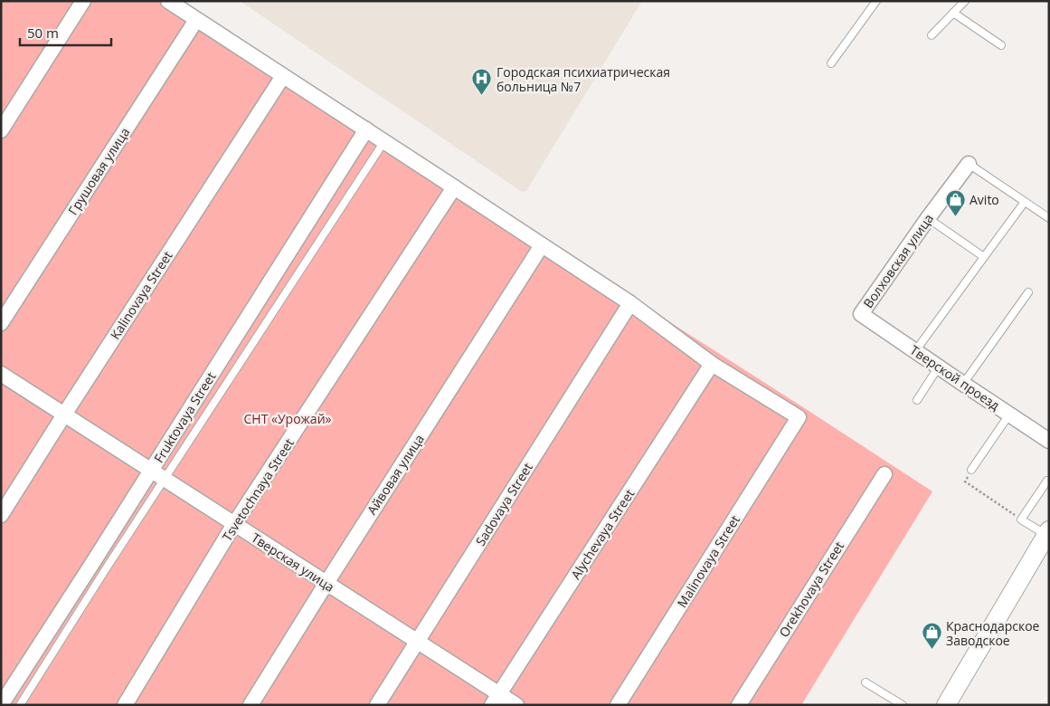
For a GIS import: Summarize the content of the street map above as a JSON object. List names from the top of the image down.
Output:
{
  "streets": {
    "street": [
      "Грушовая улица",
      "Волховская улица",
      "Kalinovaya Street",
      "Тверской проезд",
      "Fruktovaya Street",
      "Айвовая улица",
      "Tsvetochnaya Street",
      "Sadovaya Street",
      "Alychevaya Street",
      "Malinovaya Street",
      "Тверская улица",
      "Orekhovaya Street"
    ]
  },
  "crossings": [
    ["Волховская улица", "Тверской проезд"],
    ["Kalinovaya Street", "Тверская улица"],
    ["Fruktovaya Street", "Тверская улица"],
    ["Айвовая улица", "Тверская улица"],
    ["Tsvetochnaya Street", "Тверская улица"],
    ["Sadovaya Street", "Тверская улица"],
    ["Alychevaya Street", "Malinovaya Street"],
    ["Alychevaya Street", "Тверская улица"]
  ],
  "parks": ["СНТ «Урожай»"],
  "places": {
    "hospital": ["Городская психиатрическая больница №7"],
    "shop": ["Avito", "Краснодарское Заводское"]
  },
  "scale_bar": "50 m"
}
